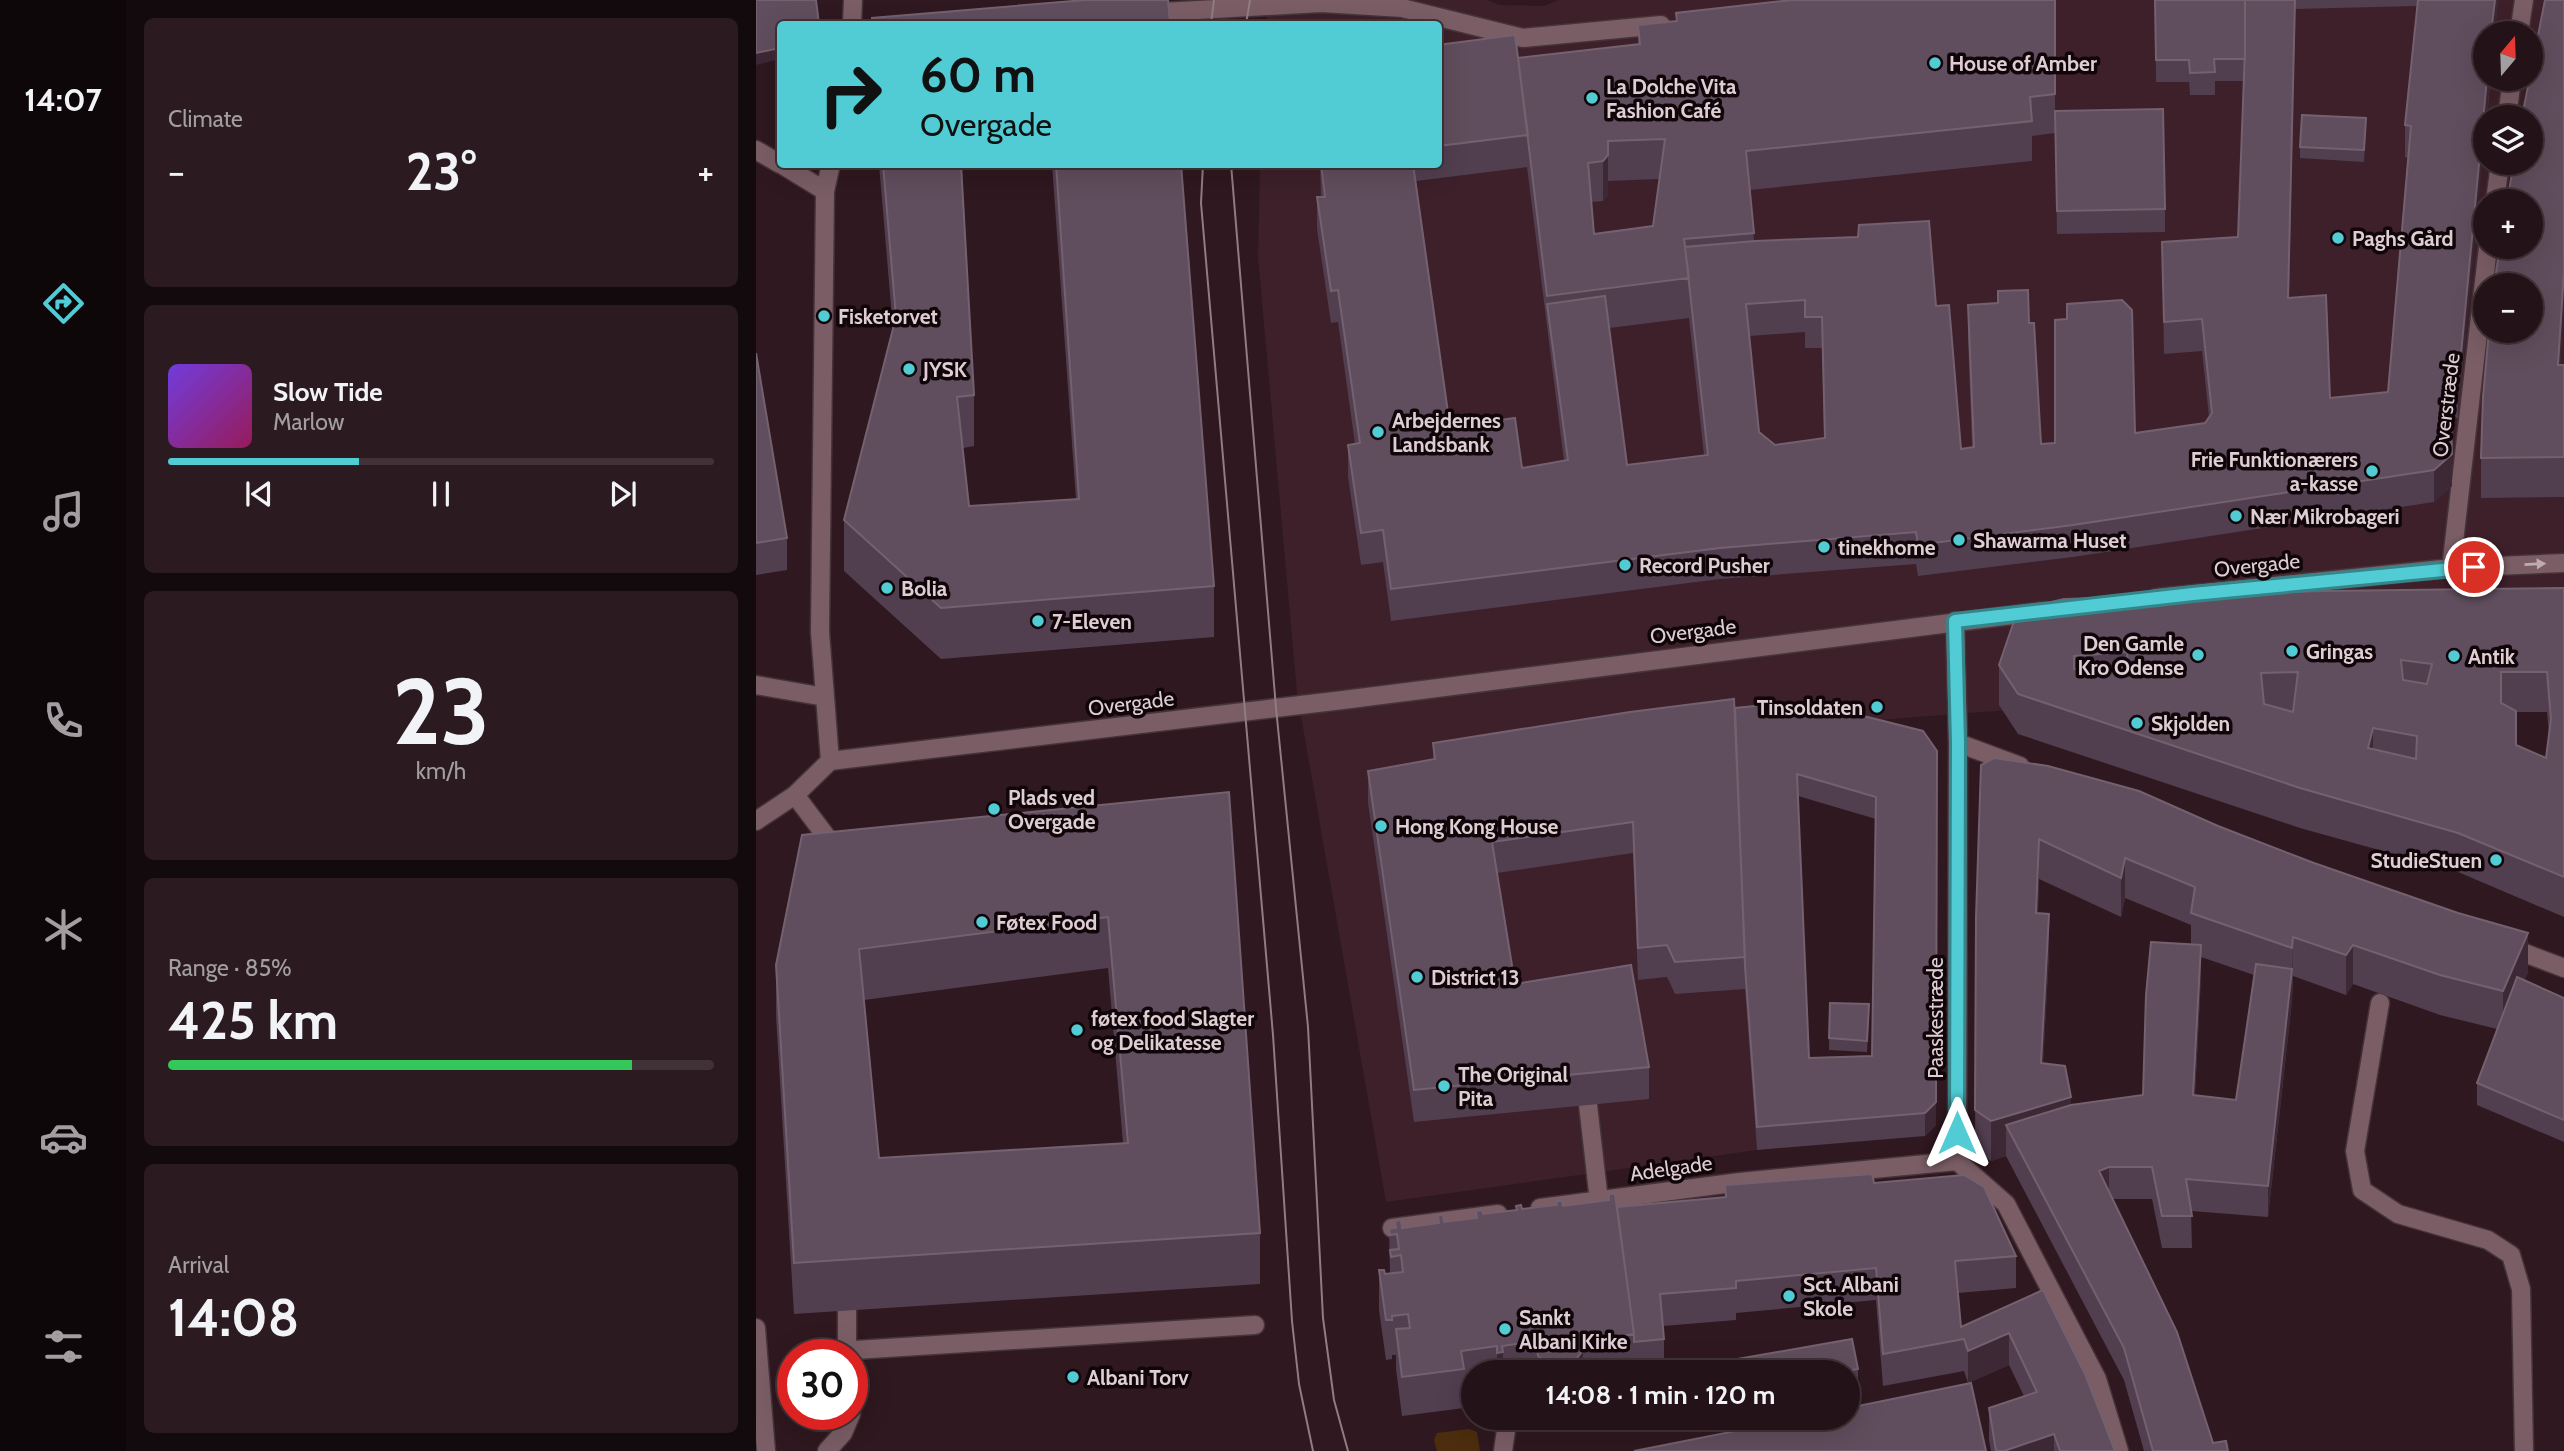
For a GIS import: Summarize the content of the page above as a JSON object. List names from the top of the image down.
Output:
{
  "streets": {
    "street": [
      "Overstræde",
      "Overgade",
      "Paaskestræde",
      "Adelgade"
    ]
  },
  "crossings": [
    ["Overstræde", "Overgade"],
    ["Overgade", "Paaskestræde"],
    ["Paaskestræde", "Adelgade"]
  ],
  "places": [
    "House of Amber",
    "La Dolche Vita Fashion Café",
    "Paghs Gård",
    "Fisketorvet",
    "JYSK",
    "Arbejdernes Landsbank",
    "Frie Funktionærers a-kasse",
    "Nær Mikrobageri",
    "Shawarma Huset",
    "tinekhome",
    "Record Pusher",
    "Bolia",
    "7-Eleven",
    "Gringas",
    "Den Gamle Kro Odense",
    "Antik",
    "Tinsoldaten",
    "Skjolden",
    "Plads ved Overgade",
    "Hong Kong House",
    "StudieStuen",
    "Føtex Food",
    "District 13",
    "føtex food Slagter og Delikatesse",
    "The Original Pita",
    "Sct. Albani Skole",
    "Sankt Albani Kirke",
    "Albani Torv"
  ],
  "north": "top",
  "page": {
    "tabs": "14:07",
    "tile": [
      "Climate",
      ["23", "km/h"],
      ["Range · 85%", "425 km"],
      ["Arrival", "14:08"]
    ],
    "map_buttons": ["+", "−"],
    "turn": ["60 m", "Overgade"],
    "heat": ["−", "23°", "+"],
    "song": ["Slow Tide", "Marlow"],
    "limit": "30",
    "trip": "14:08 · 1 min · 120 m"
  }
}
